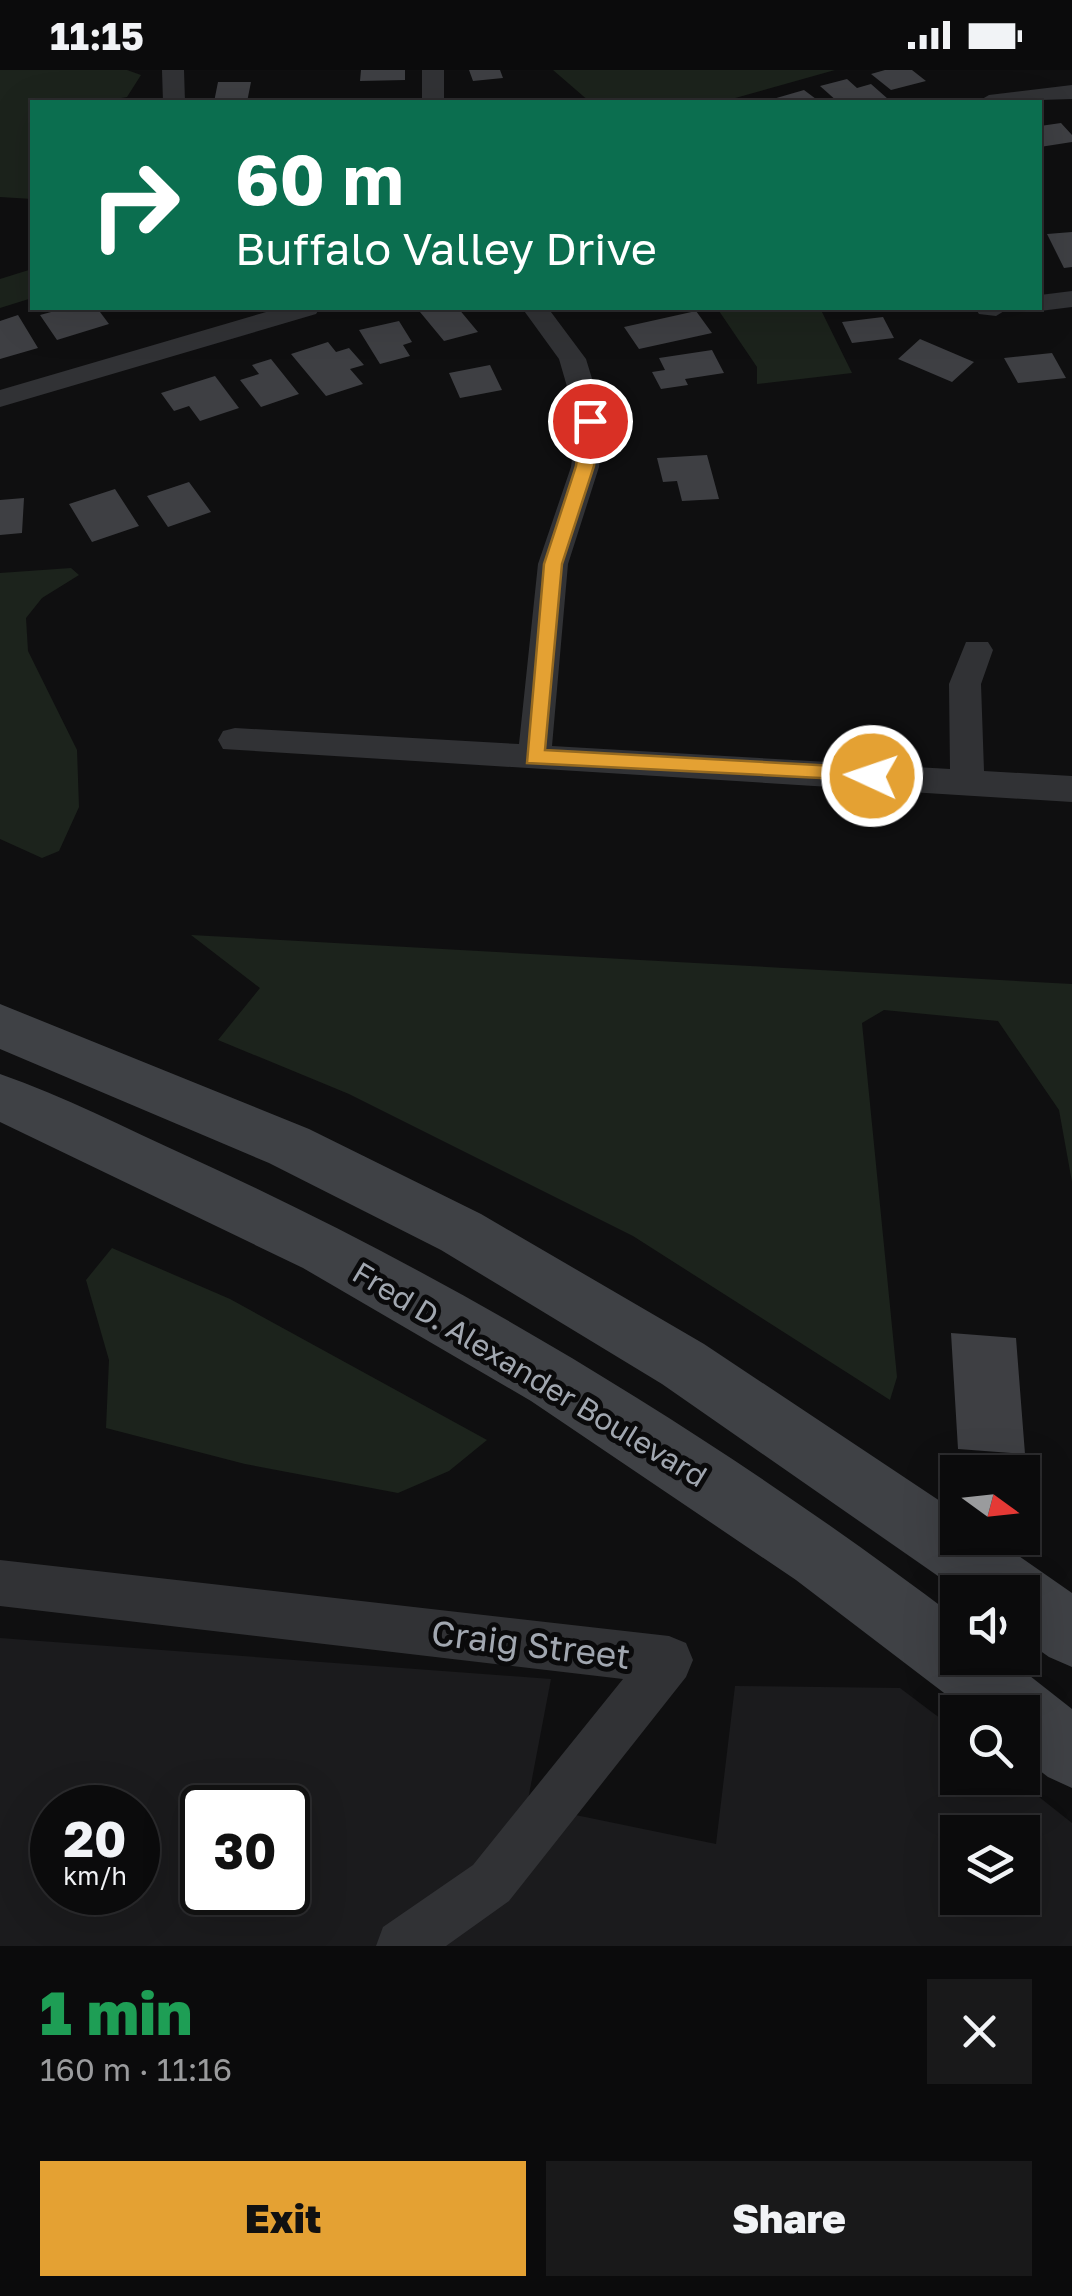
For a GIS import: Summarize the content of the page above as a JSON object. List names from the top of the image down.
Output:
{
  "streets": {
    "main road": ["Fred D. Alexander Boulevard"],
    "street": ["Craig Street"]
  },
  "north": "right",
  "page": {
    "status": "11:15",
    "turn": ["60 m", "Buffalo Valley Drive"],
    "speed": "20 km/h",
    "limit": "30",
    "heading": ["1 min", "160 m · 11:16"],
    "buttons": ["Exit", "Share"]
  }
}
